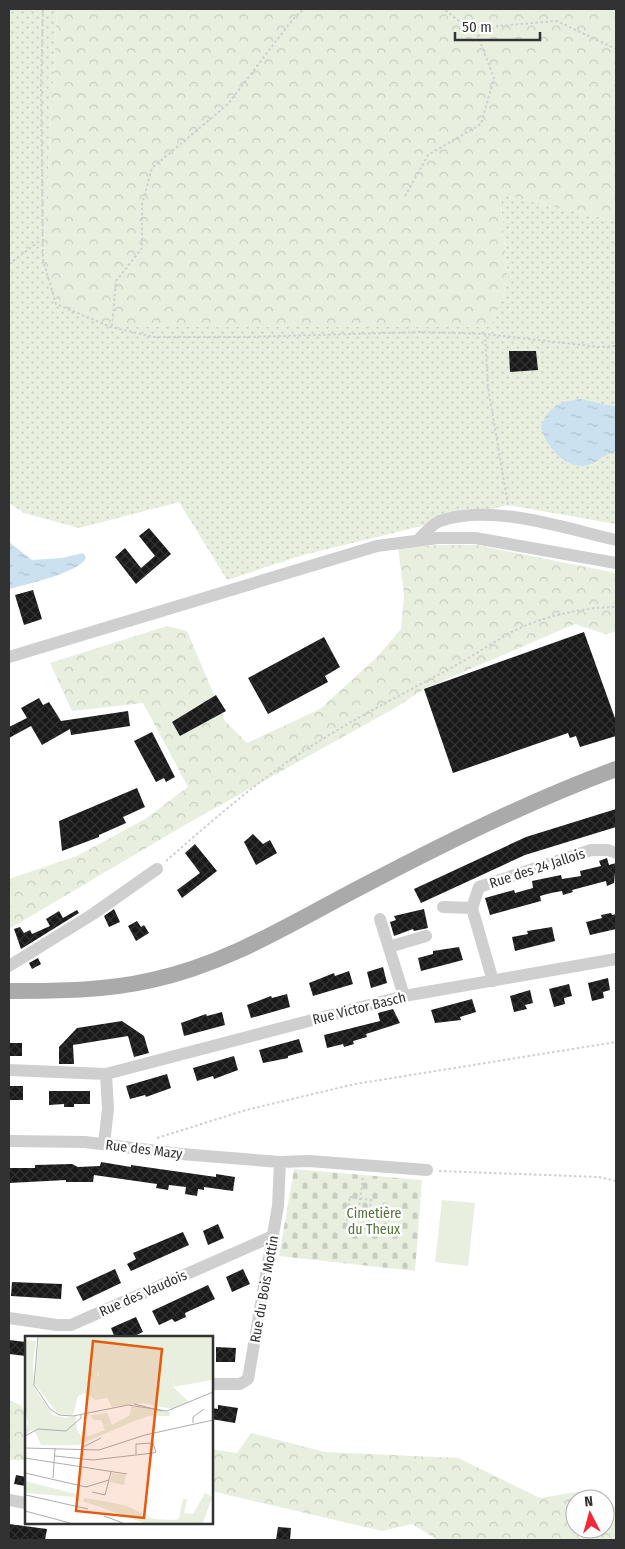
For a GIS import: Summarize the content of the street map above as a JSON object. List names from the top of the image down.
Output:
{
  "streets": {
    "street": [
      "Rue des 24 Jallois",
      "Rue Victor Basch",
      "Rue des Mazy",
      "Rue du Bois Mottin",
      "Rue des Vaudois"
    ]
  },
  "crossings": [
    ["Rue des Mazy", "Rue du Bois Mottin"],
    ["Rue du Bois Mottin", "Rue des Vaudois"]
  ],
  "parks": ["Cimetière du Theux"],
  "scale_bar": "50 m",
  "north": "top"
}
